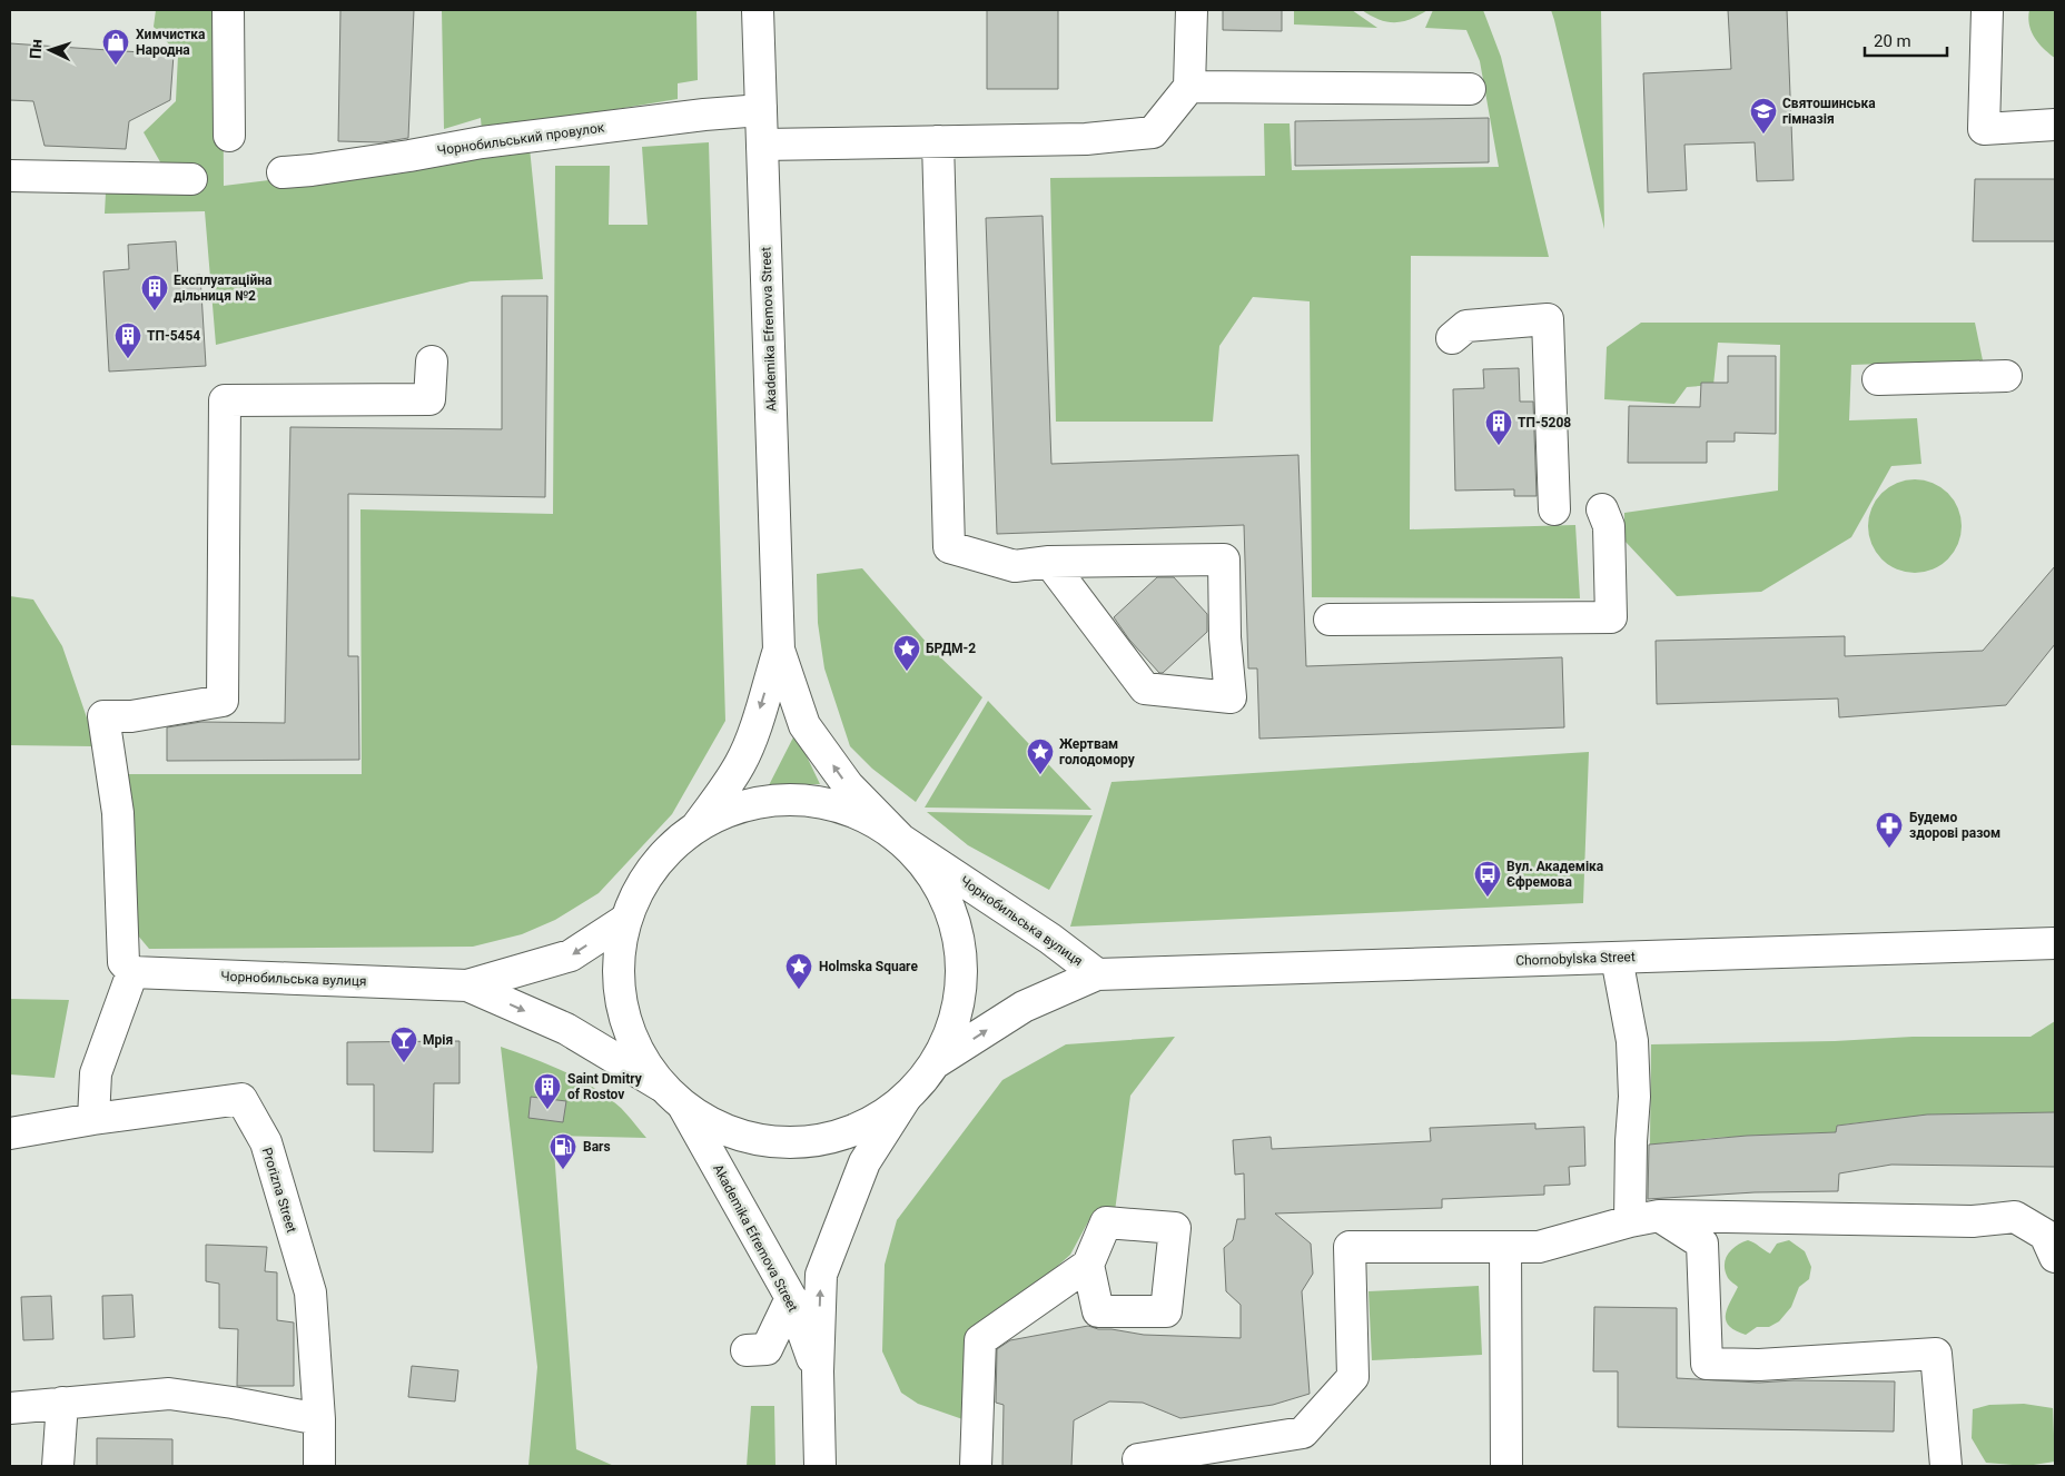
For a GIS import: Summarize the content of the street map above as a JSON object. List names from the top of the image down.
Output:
{
  "streets": {
    "main road": [
      "Чорнобильський провулок",
      "Akademika Efremova Street",
      "Чорнобильська вулиця",
      "Chornobylska Street",
      "Prorizna Street"
    ]
  },
  "crossings": [
    ["Чорнобильський провулок", "Akademika Efremova Street"],
    ["Akademika Efremova Street", "Чорнобильська вулиця"],
    ["Чорнобильська вулиця", "Chornobylska Street"]
  ],
  "places": {
    "shop": ["Химчистка Народна"],
    "school or university": ["Святошинська гімназія"],
    "building": [
      "Експлуатаційна дільниця №2",
      "ТП-5454",
      "ТП-5208",
      "Saint Dmitry of Rostov"
    ],
    "place": ["БРДМ-2", "Жертвам голодомору", "Holmska Square"],
    "pharmacy": ["Будемо здорові разом"],
    "bus stop": ["Вул. Академіка Єфремова"],
    "bar": ["Мрія"],
    "fuel station": ["Bars"]
  },
  "scale_bar": "20 m",
  "north": "left"
}
